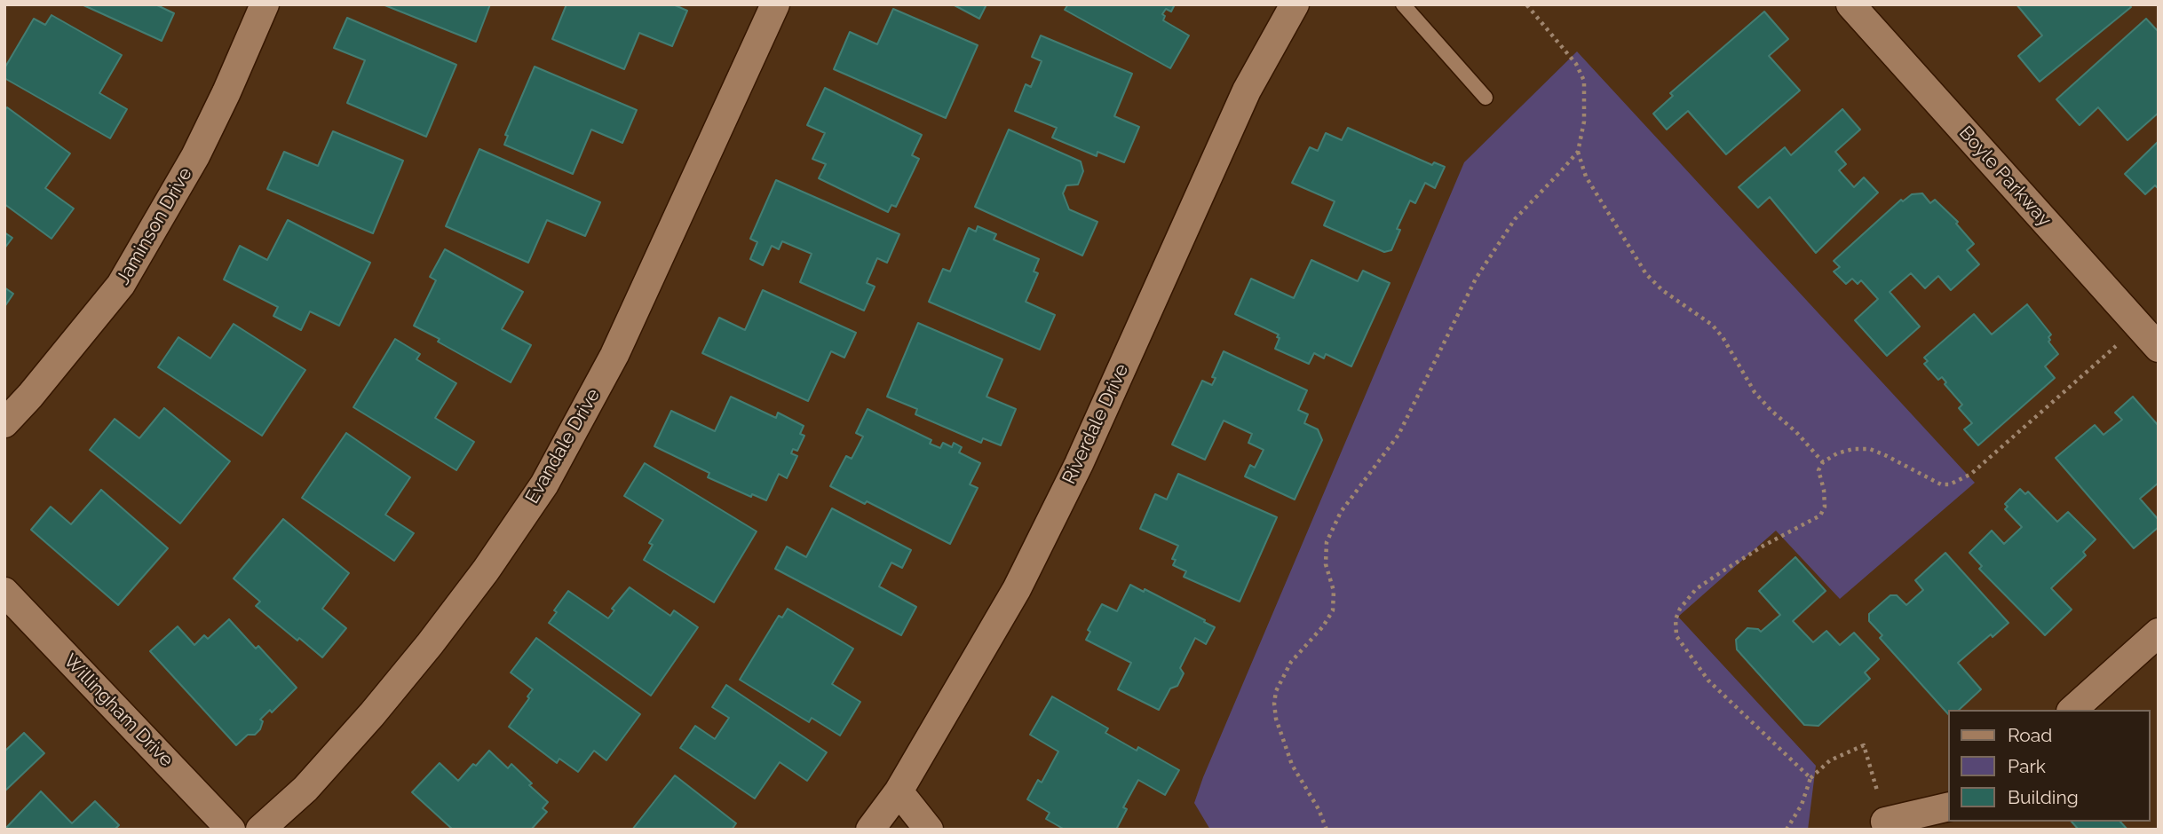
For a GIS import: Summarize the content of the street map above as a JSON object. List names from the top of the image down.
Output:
{
  "streets": {
    "street": [
      "Boyle Parkway",
      "Jaminson Drive",
      "Riverdale Drive",
      "Evandale Drive",
      "Willingham Drive"
    ]
  },
  "legend": ["Road", "Park", "Building"]
}
